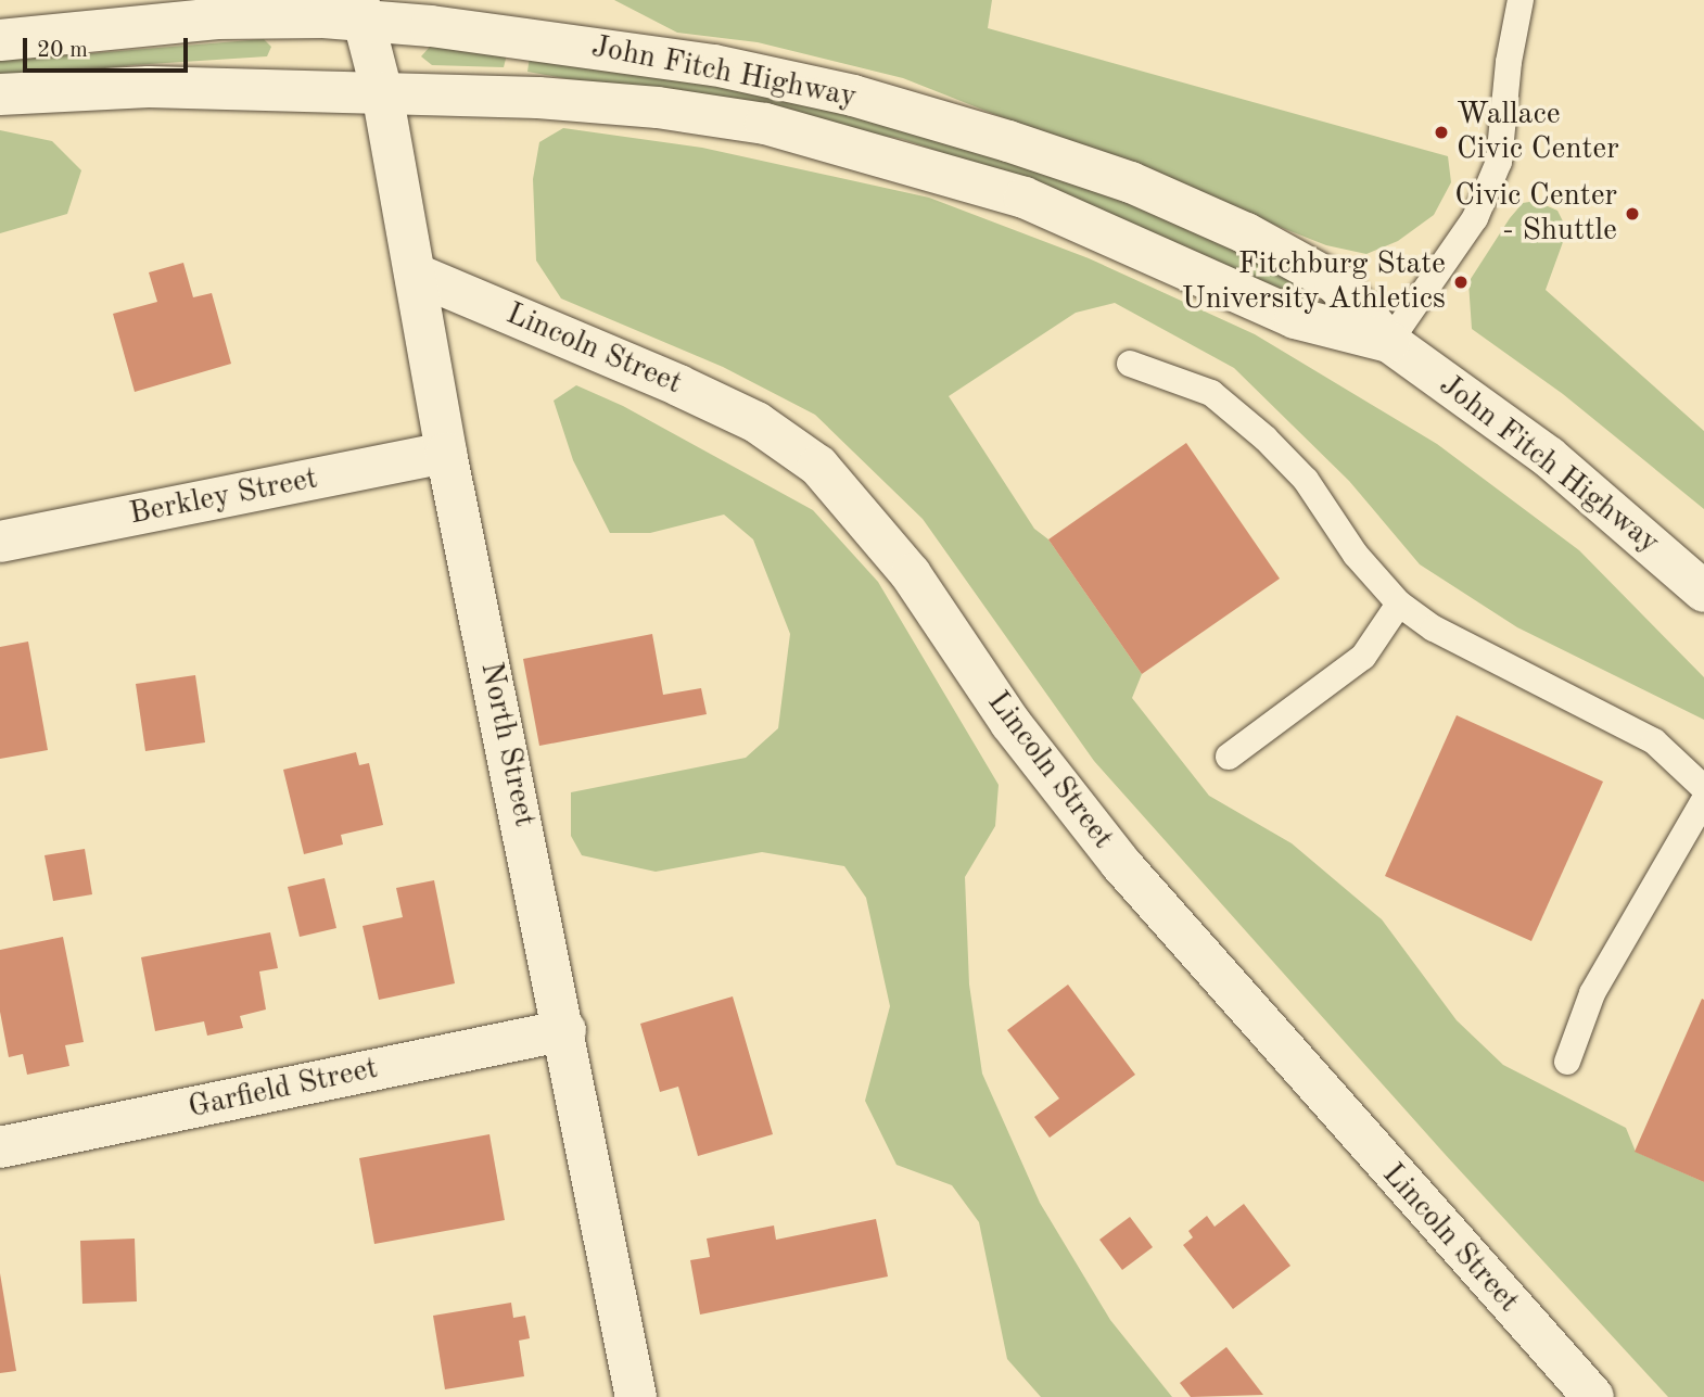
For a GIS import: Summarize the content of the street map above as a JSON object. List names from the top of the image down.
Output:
{
  "streets": {
    "street": [
      "John Fitch Highway",
      "Lincoln Street",
      "Berkley Street",
      "North Street",
      "Garfield Street"
    ]
  },
  "crossings": [
    ["John Fitch Highway", "North Street"],
    ["Lincoln Street", "North Street"],
    ["Berkley Street", "North Street"],
    ["North Street", "Garfield Street"]
  ],
  "places": ["Wallace Civic Center", "Civic Center - Shuttle", "Fitchburg State University Athletics"],
  "scale_bar": "20 m"
}
